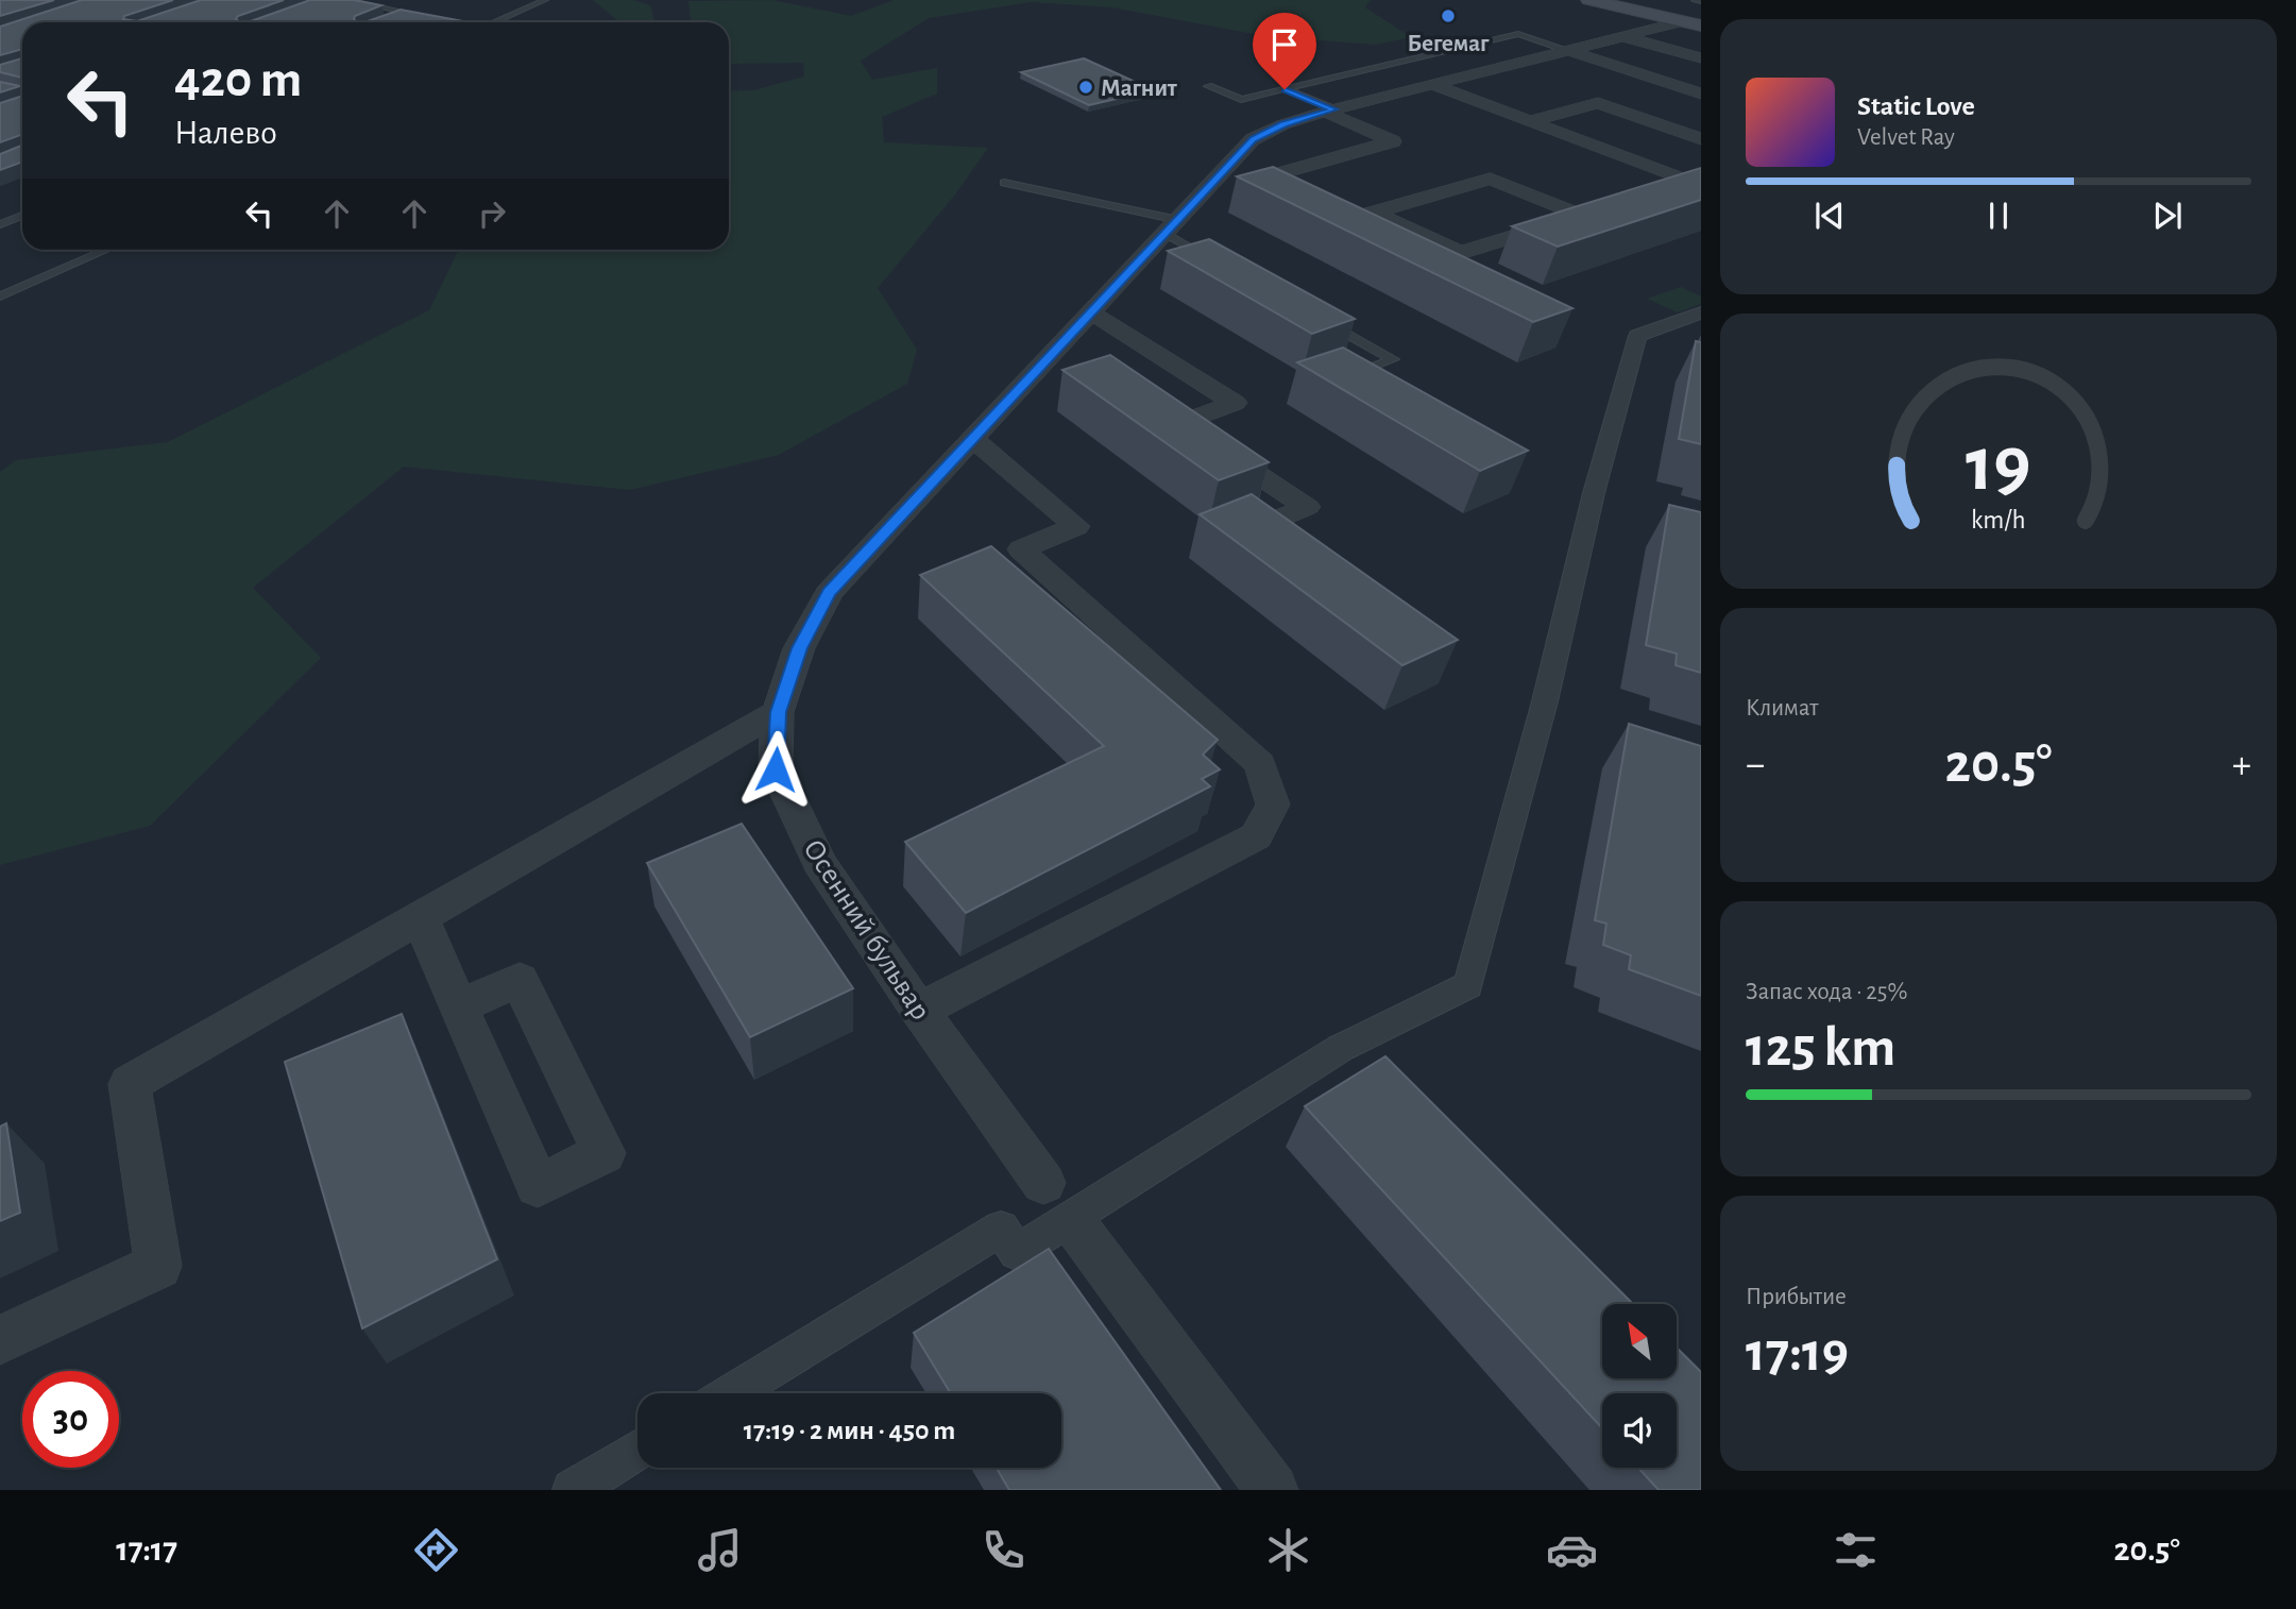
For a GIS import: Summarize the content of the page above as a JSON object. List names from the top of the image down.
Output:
{
  "streets": {
    "street": ["Осенний бульвар"]
  },
  "places": ["Бегемаг", "Магнит"],
  "north": "top left",
  "page": {
    "turn": ["420 m", "Налево"],
    "song": ["Static Love", "Velvet Ray"],
    "tile": [
      "Климат",
      ["Запас хода · 25%", "125 km"],
      ["Прибытие", "17:19"]
    ],
    "heat": ["−", "20.5°", "+"],
    "limit": "30",
    "trip": "17:19 · 2 мин · 450 m",
    "tabs": ["17:17", "20.5°"],
    "gauge": ["19", "km/h"]
  }
}
